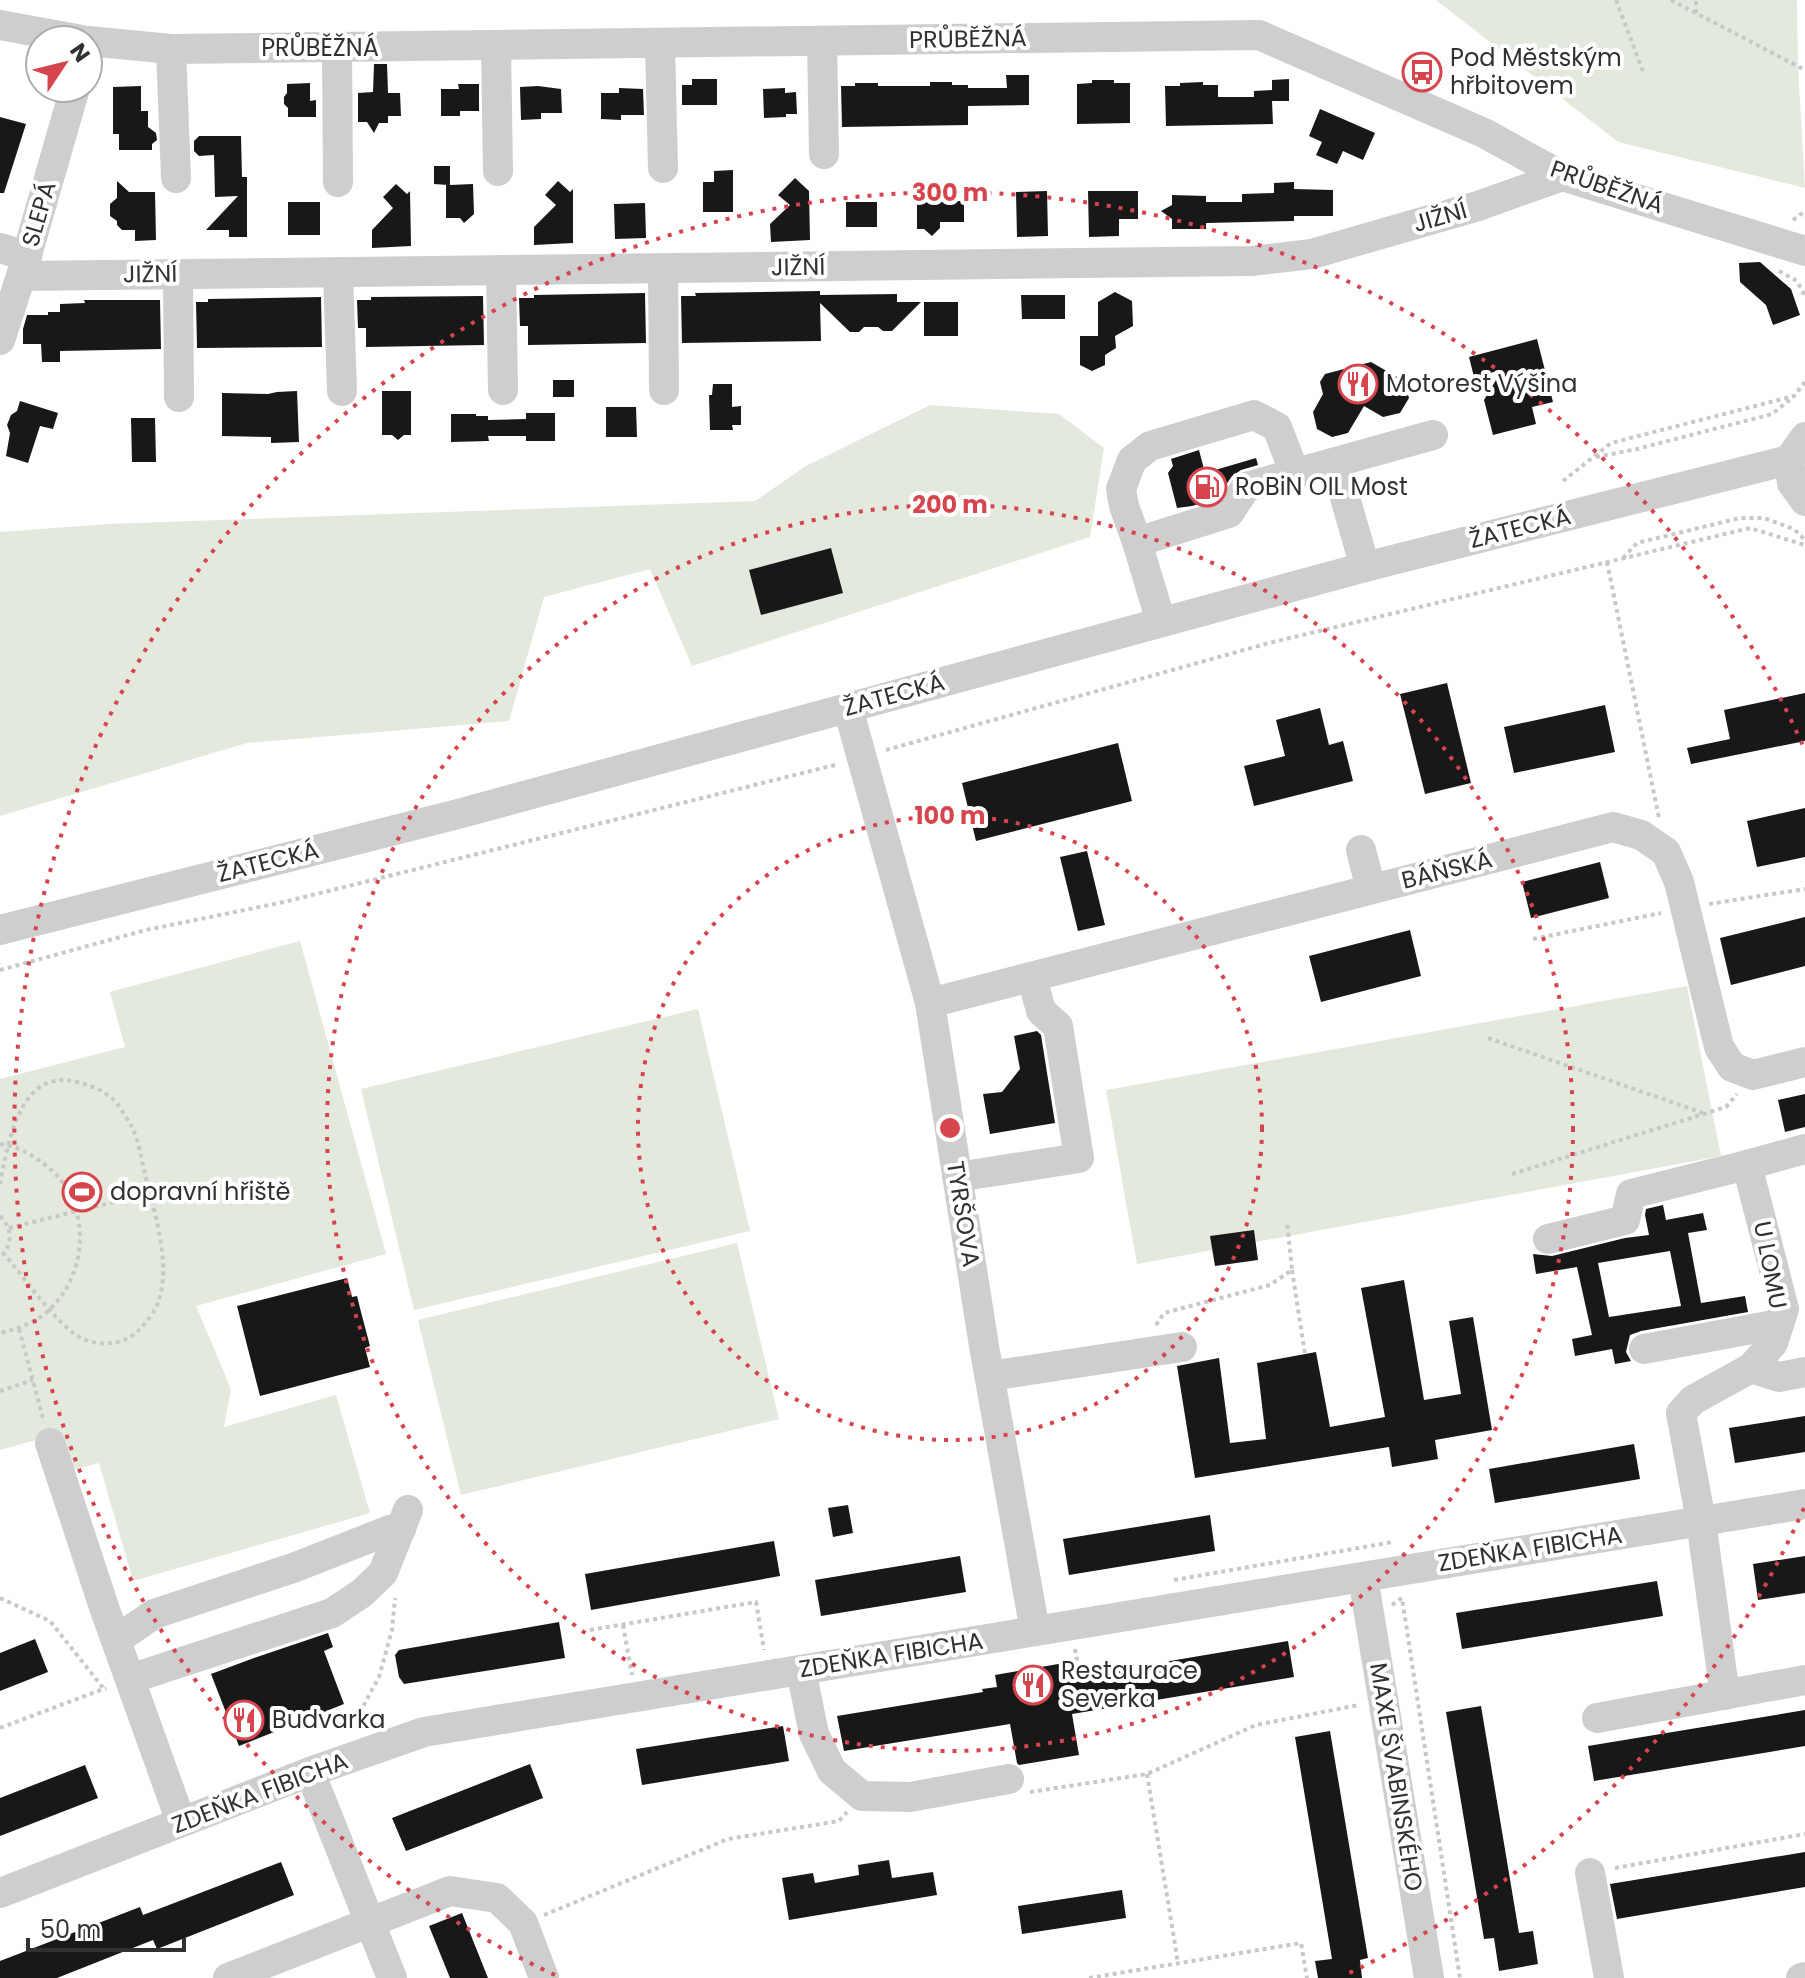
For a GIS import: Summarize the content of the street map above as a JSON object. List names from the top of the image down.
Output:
{
  "streets": {
    "street": [
      "PRŮBĚŽNÁ",
      "SLEPÁ",
      "JIŽNÍ",
      "ŽATECKÁ",
      "BÁŇSKÁ",
      "TYRŠOVA",
      "U LOMU",
      "ZDEŇKA FIBICHA",
      "MAXE ŠVABINSKÉHO"
    ]
  },
  "crossings": [
    ["PRŮBĚŽNÁ", "JIŽNÍ"],
    ["SLEPÁ", "JIŽNÍ"],
    ["ŽATECKÁ", "TYRŠOVA"],
    ["BÁŇSKÁ", "TYRŠOVA"],
    ["TYRŠOVA", "ZDEŇKA FIBICHA"],
    ["U LOMU", "ZDEŇKA FIBICHA"],
    ["ZDEŇKA FIBICHA", "MAXE ŠVABINSKÉHO"]
  ],
  "places": {
    "bus stop": ["Pod Městským hřbitovem"],
    "restaurant": ["Motorest Výšina", "Restaurace Severka", "Budvarka"],
    "fuel station": ["RoBiN OIL Most"],
    "sports": ["dopravní hřiště"]
  },
  "scale_bar": "50 m",
  "north": "top right",
  "rings": ["300 m", "200 m", "100 m"]
}
